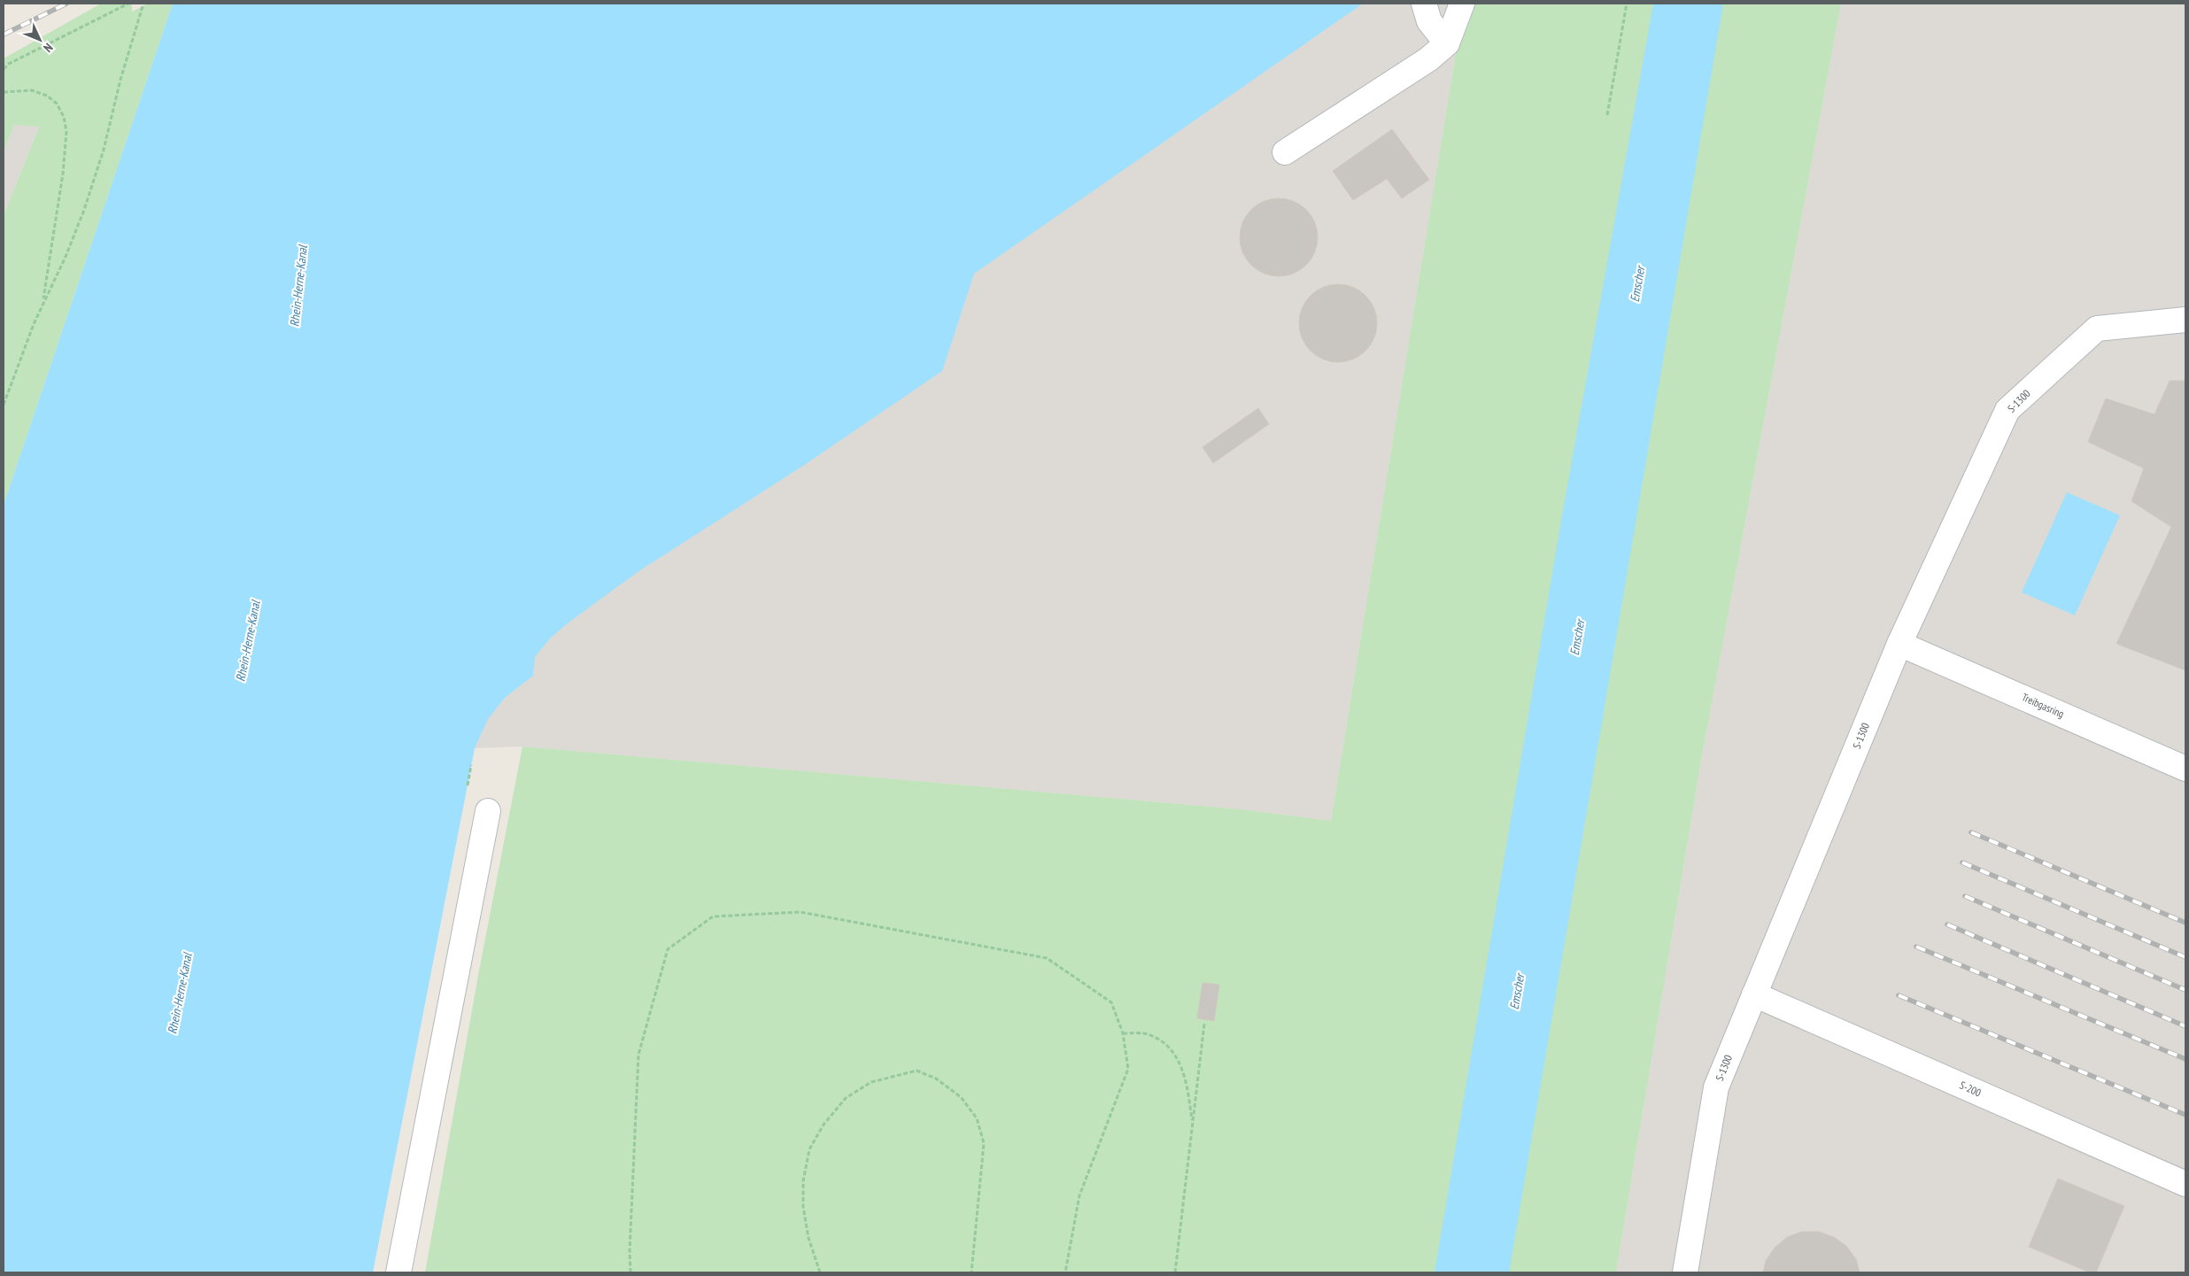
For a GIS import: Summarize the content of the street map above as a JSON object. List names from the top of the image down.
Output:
{
  "streets": {
    "lane": ["S-1300", "Treibgasring", "S-200"]
  },
  "crossings": [
    ["S-1300", "Treibgasring"],
    ["S-1300", "S-200"]
  ],
  "water": ["Emscher", "Rhein-Herne-Kanal"],
  "north": "bottom right"
}
